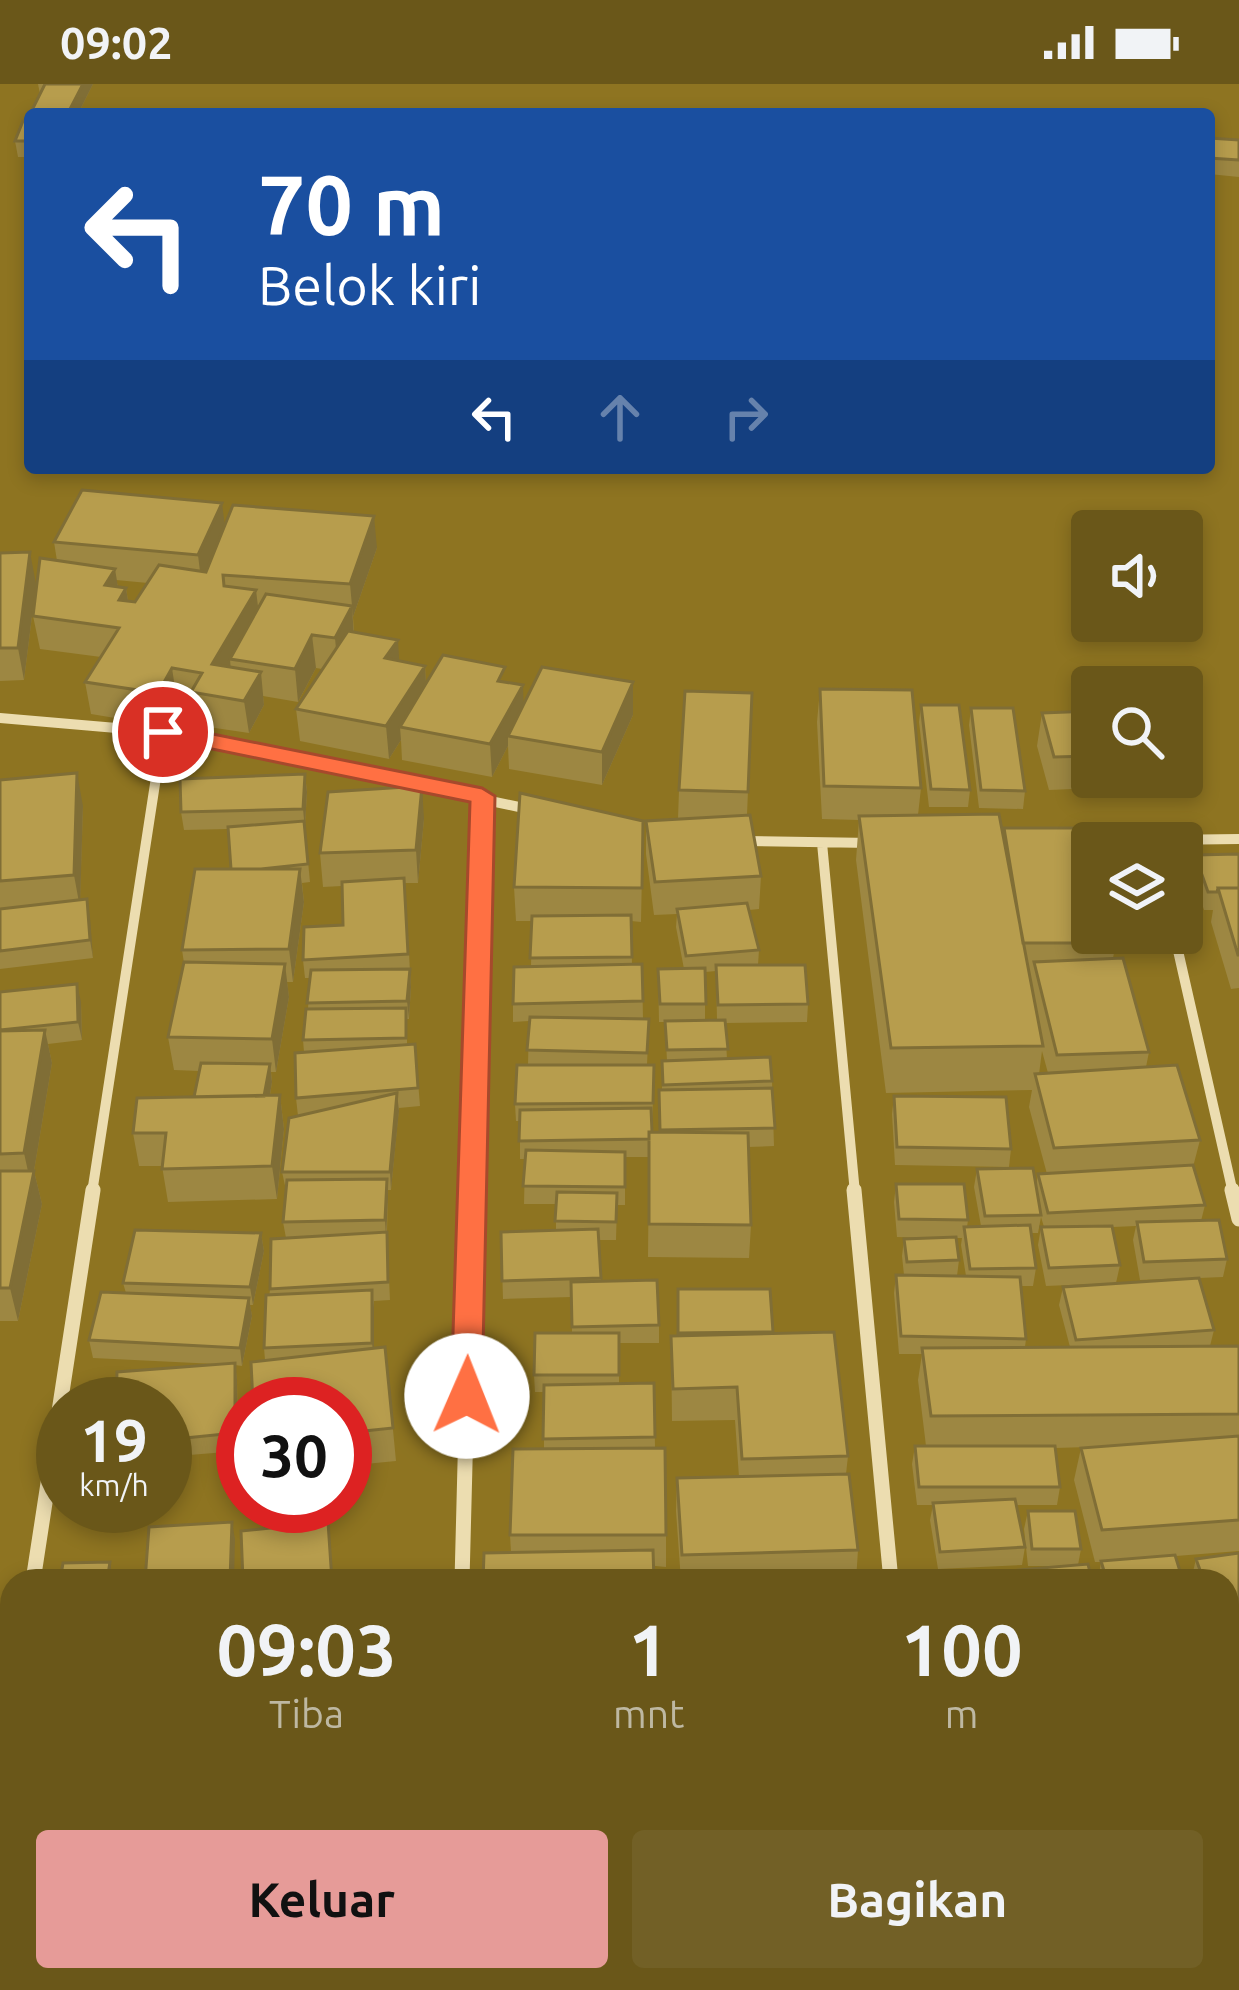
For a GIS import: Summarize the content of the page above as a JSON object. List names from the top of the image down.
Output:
{
  "page": {
    "status": "09:02",
    "turn": ["70 m", "Belok kiri"],
    "speed": "19 km/h",
    "limit": "30",
    "eta": [
      "09:03",
      "Tiba",
      "1",
      "mnt",
      "100",
      "m"
    ],
    "buttons": ["Keluar", "Bagikan"]
  }
}
